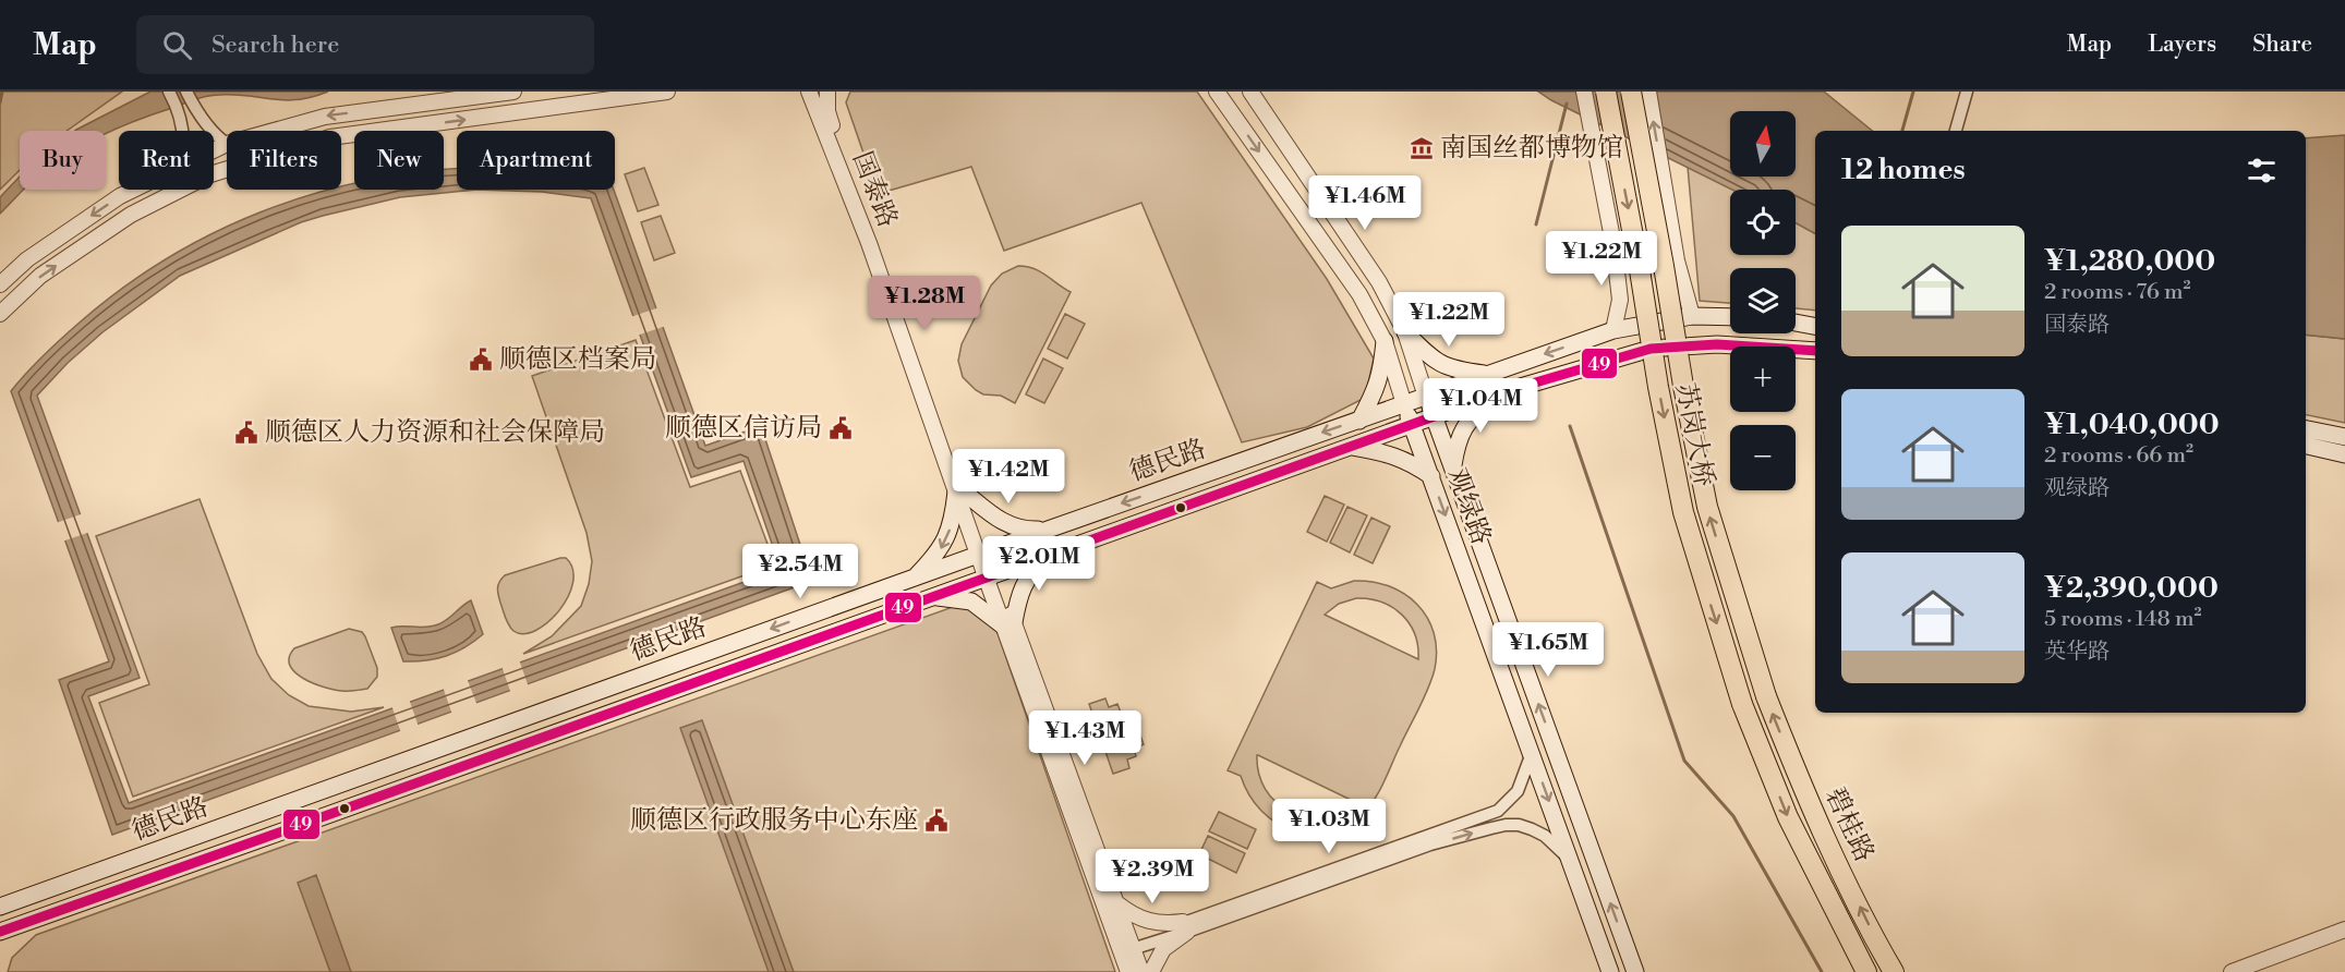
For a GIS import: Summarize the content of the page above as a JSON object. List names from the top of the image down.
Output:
{
  "streets": {
    "highway": ["苏岗大桥", "碧桂路"],
    "main road": ["德民路", "观绿路"],
    "street": ["国泰路"]
  },
  "crossings": [
    ["国泰路", "德民路"],
    ["苏岗大桥", "碧桂路"],
    ["德民路", "观绿路"]
  ],
  "places": {
    "museum": ["南国丝都博物馆"],
    "public building": [
      "顺德区档案局",
      "顺德区信访局",
      "顺德区人力资源和社会保障局",
      "顺德区行政服务中心东座"
    ]
  },
  "lines": ["transit line 49"],
  "north": "top",
  "page": {
    "header": "Map",
    "search": "Search here",
    "nav": ["Map", "Layers", "Share"],
    "map_buttons": ["+", "−"],
    "chip": [
      "Buy",
      "Rent",
      "Filters",
      "New",
      "Apartment"
    ],
    "heading": "12 homes",
    "price": [
      "¥1.46M",
      "¥1.22M",
      "¥1.28M",
      "¥1.22M",
      "¥1.04M",
      "¥1.42M",
      "¥2.01M",
      "¥2.54M",
      "¥1.65M",
      "¥1.43M",
      "¥1.03M",
      "¥2.39M"
    ],
    "list": [
      {
        "name": "¥1,280,000",
        "note": "2 rooms · 76 m² · 国泰路"
      },
      {
        "name": "¥1,040,000",
        "note": "2 rooms · 66 m² · 观绿路"
      },
      {
        "name": "¥2,390,000",
        "note": "5 rooms · 148 m² · 英华路"
      }
    ]
  }
}
